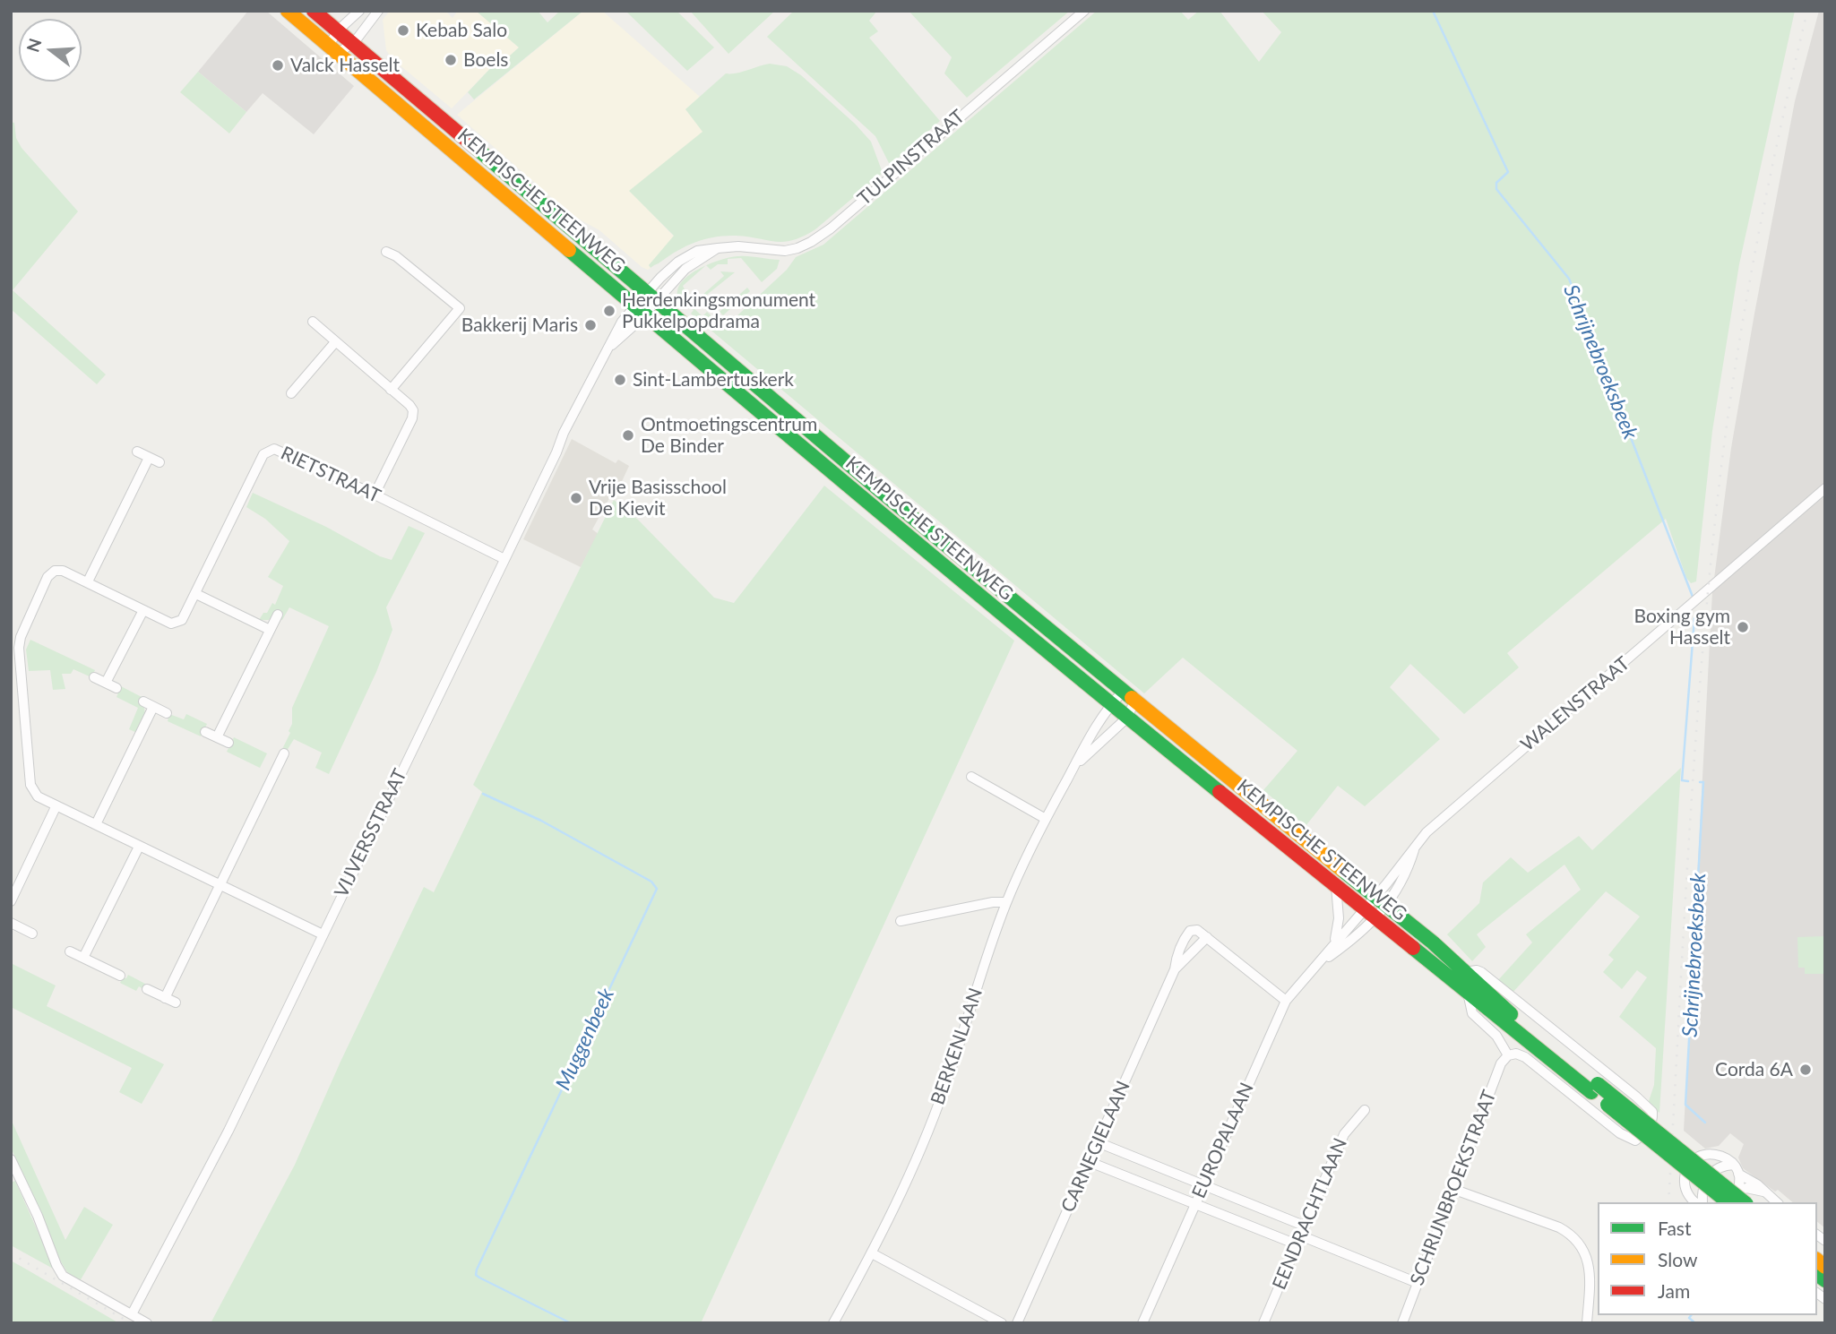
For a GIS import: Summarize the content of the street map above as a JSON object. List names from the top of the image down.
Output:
{
  "streets": {
    "main road": ["KEMPISCHE STEENWEG"],
    "street": [
      "TULPINSTRAAT",
      "RIETSTRAAT",
      "WALENSTRAAT",
      "VIJVERSSTRAAT",
      "BERKENLAAN",
      "EUROPALAAN",
      "CARNEGIELAAN",
      "SCHRIJNBROEKSTRAAT",
      "EENDRACHTLAAN"
    ]
  },
  "crossings": [
    ["TULPINSTRAAT", "KEMPISCHE STEENWEG"],
    ["TULPINSTRAAT", "VIJVERSSTRAAT"],
    ["KEMPISCHE STEENWEG", "WALENSTRAAT"],
    ["KEMPISCHE STEENWEG", "VIJVERSSTRAAT"],
    ["KEMPISCHE STEENWEG", "BERKENLAAN"],
    ["KEMPISCHE STEENWEG", "EUROPALAAN"],
    ["KEMPISCHE STEENWEG", "SCHRIJNBROEKSTRAAT"],
    ["RIETSTRAAT", "VIJVERSSTRAAT"],
    ["WALENSTRAAT", "EUROPALAAN"]
  ],
  "water": ["Schrijnebroeksbeek", "Muggenbeek"],
  "places": [
    "Kebab Salo",
    "Boels",
    "Valck Hasselt",
    "Herdenkingsmonument Pukkelpopdrama",
    "Bakkerij Maris",
    "Sint-Lambertuskerk",
    "Ontmoetingscentrum De Binder",
    "Vrije Basisschool De Kievit",
    "Boxing gym Hasselt",
    "Corda 6A"
  ],
  "legend": ["Fast", "Slow", "Jam"],
  "north": "left"
}
